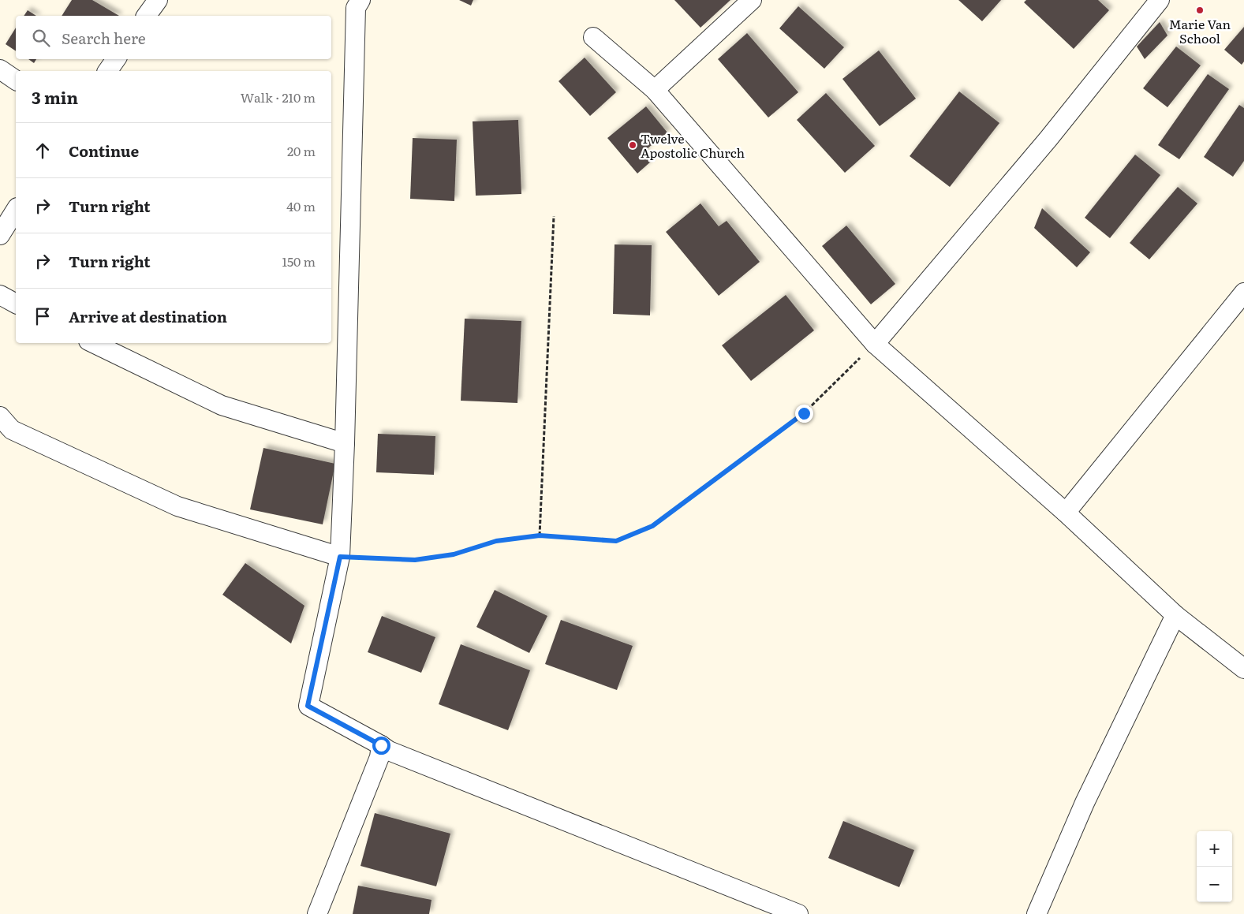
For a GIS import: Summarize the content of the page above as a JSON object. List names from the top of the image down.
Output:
{
  "places": ["Marie Van School", "Twelve Apostolic Church"],
  "page": {
    "search": "Search here",
    "heading": ["3 min", "Walk · 210 m"],
    "list": [
      ["Continue", "20 m"],
      ["Turn right", "40 m"],
      ["Turn right", "150 m"],
      "Arrive at destination"
    ],
    "map_buttons": ["+", "−"]
  }
}
